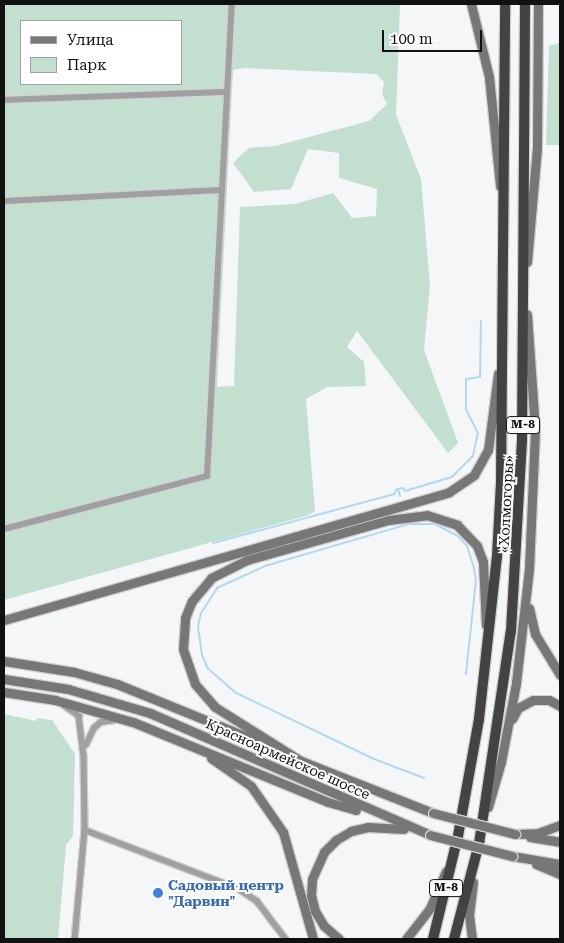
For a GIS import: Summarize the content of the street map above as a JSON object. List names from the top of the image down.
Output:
{
  "streets": {
    "highway": ["М-8", "«Холмогоры»"],
    "main road": ["Красноармейское шоссе"]
  },
  "places": ["Садовый центр \"Дарвин\""],
  "legend": ["Улица", "Парк"],
  "scale_bar": "100 m"
}
